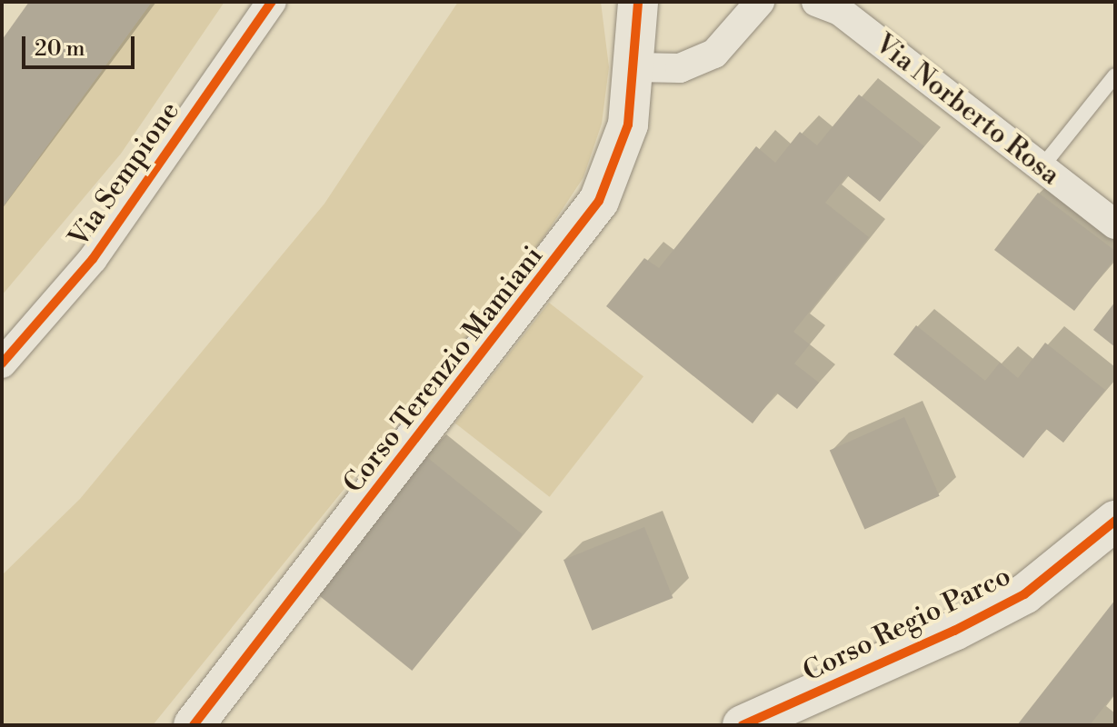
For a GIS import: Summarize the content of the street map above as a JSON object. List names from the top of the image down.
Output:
{
  "streets": {
    "street": [
      "Via Norberto Rosa",
      "Via Sempione",
      "Corso Terenzio Mamiani",
      "Corso Regio Parco"
    ]
  },
  "scale_bar": "20 m"
}
